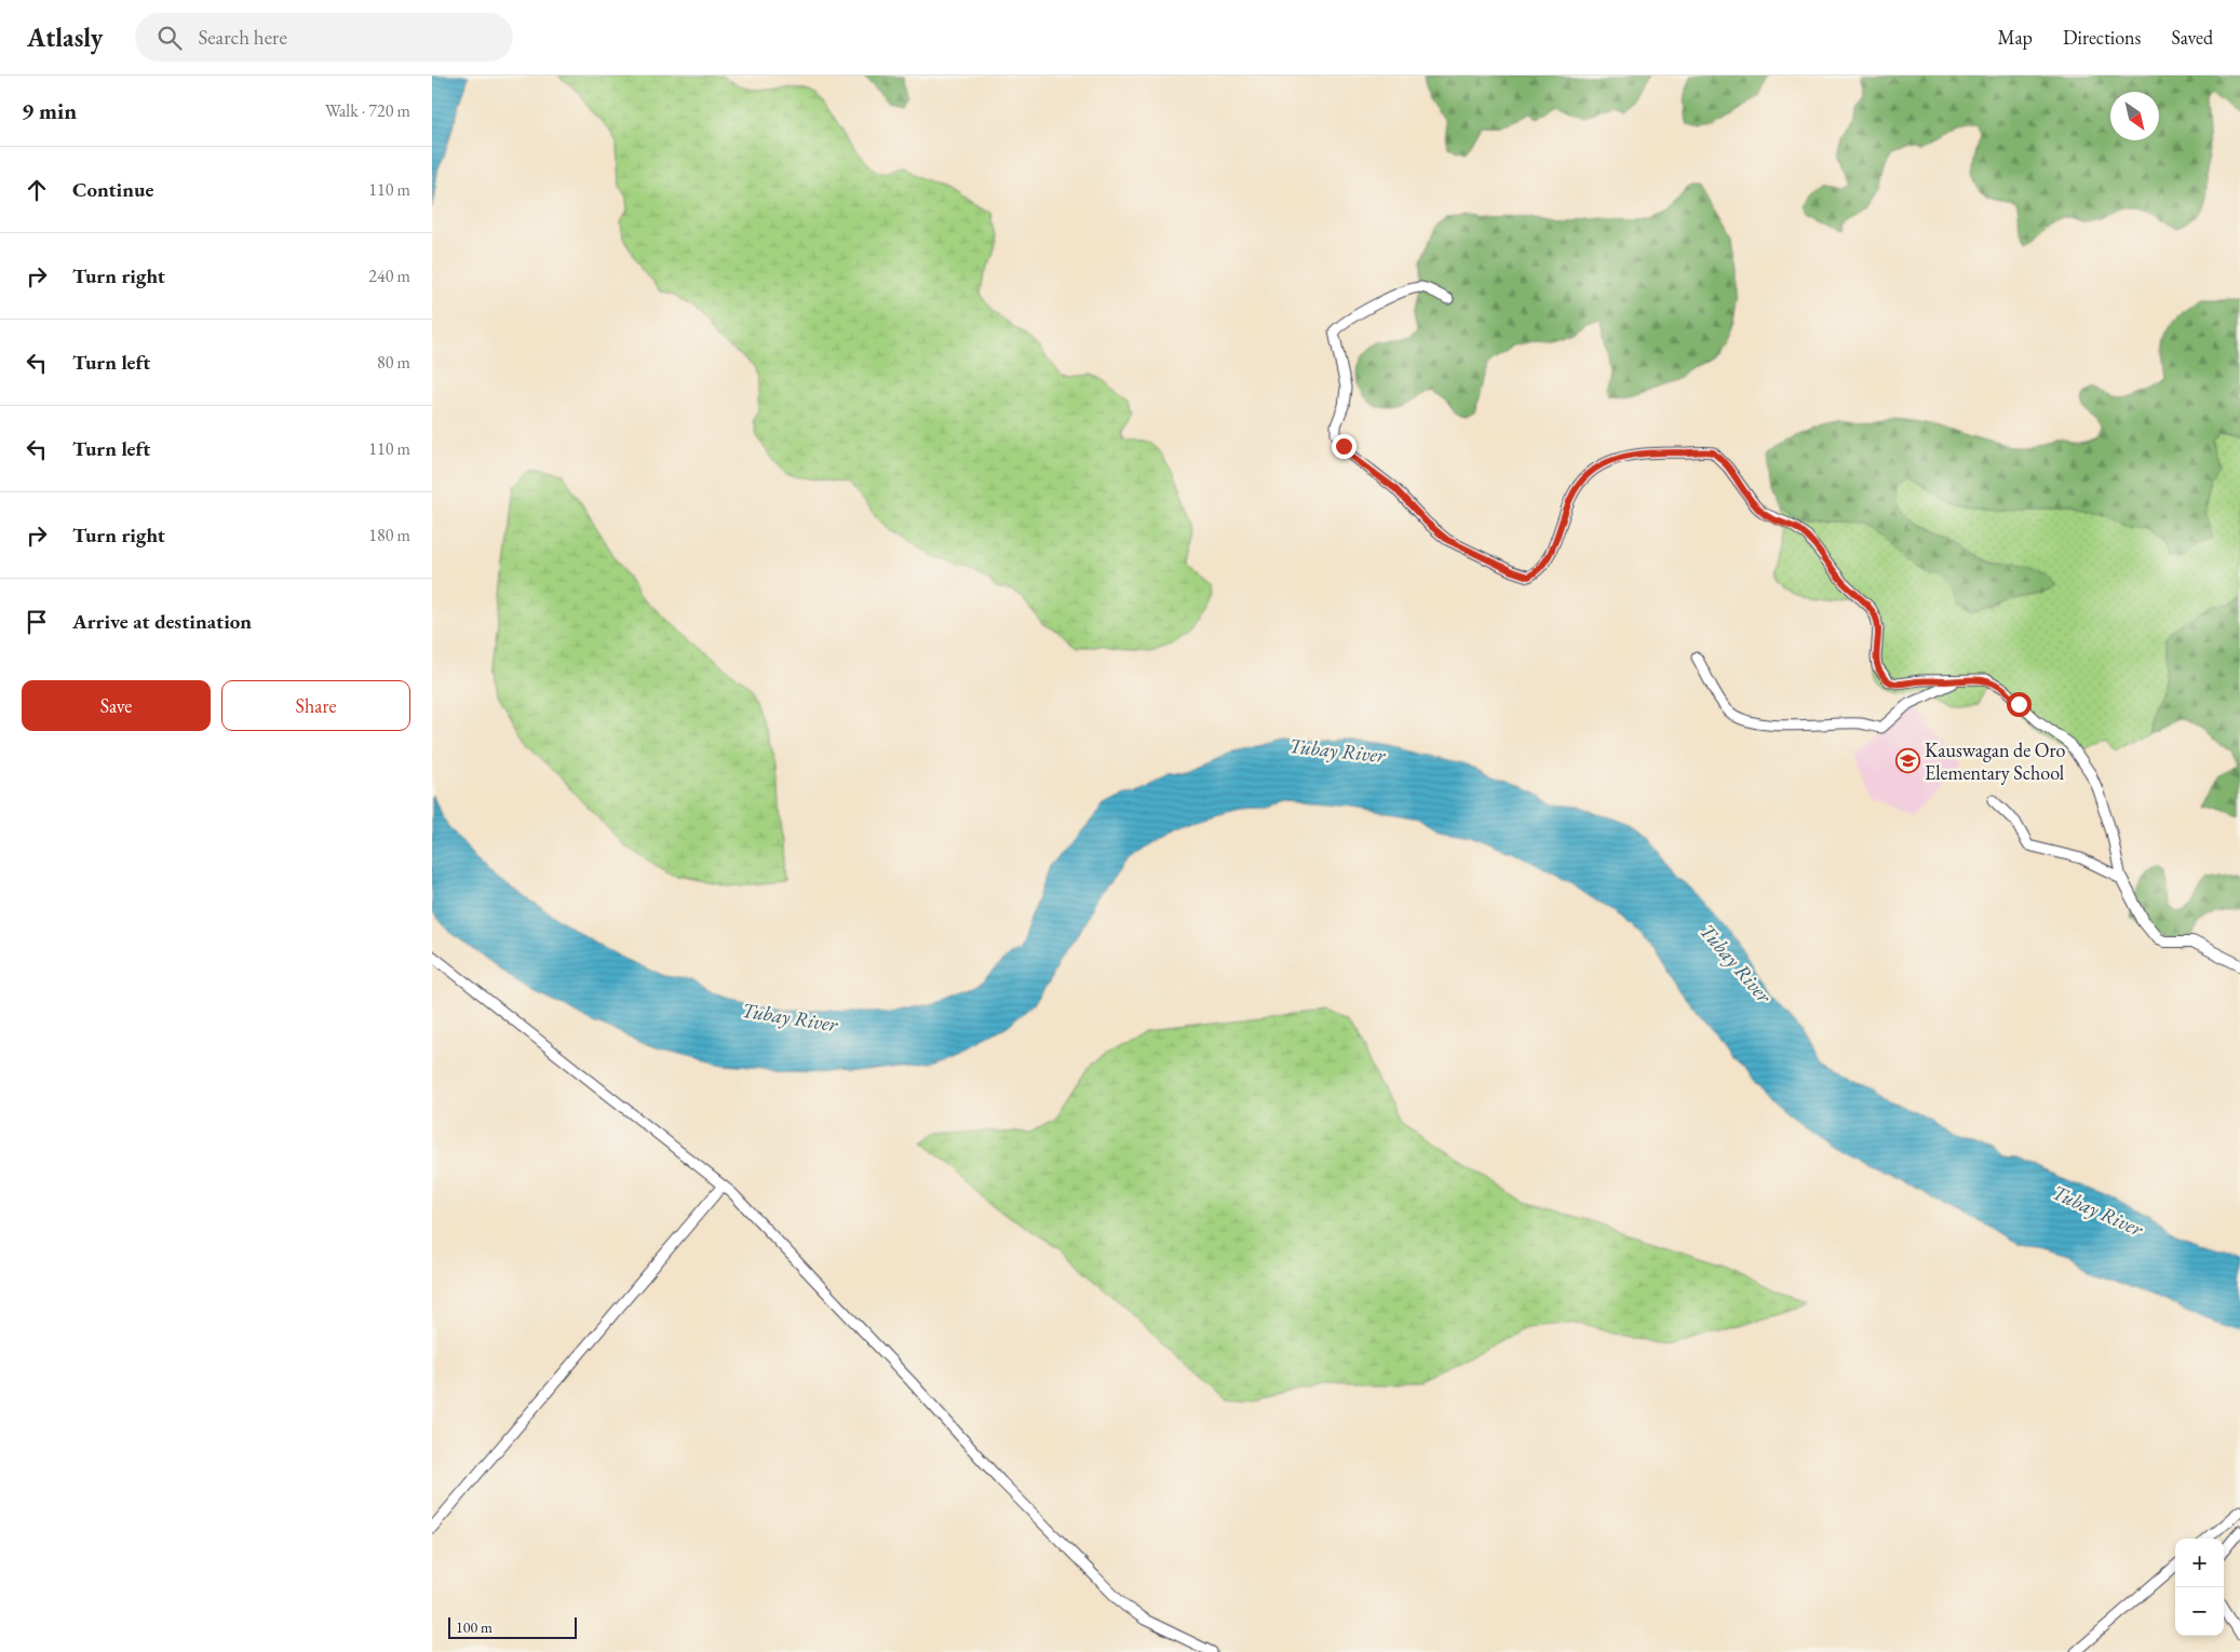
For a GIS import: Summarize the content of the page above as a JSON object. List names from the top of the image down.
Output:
{
  "water": ["Tubay River"],
  "places": {
    "school or university": ["Kauswagan de Oro Elementary School"]
  },
  "scale_bar": "100 m",
  "north": "bottom right",
  "page": {
    "header": "Atlasly",
    "search": "Search here",
    "nav": ["Map", "Directions", "Saved"],
    "heading": ["9 min", "Walk · 720 m"],
    "list": [
      ["Continue", "110 m"],
      ["Turn right", "240 m"],
      ["Turn left", "80 m"],
      ["Turn left", "110 m"],
      ["Turn right", "180 m"],
      "Arrive at destination"
    ],
    "buttons": ["Save", "Share"],
    "map_buttons": ["+", "−"],
    "scale": "100 m"
  }
}
